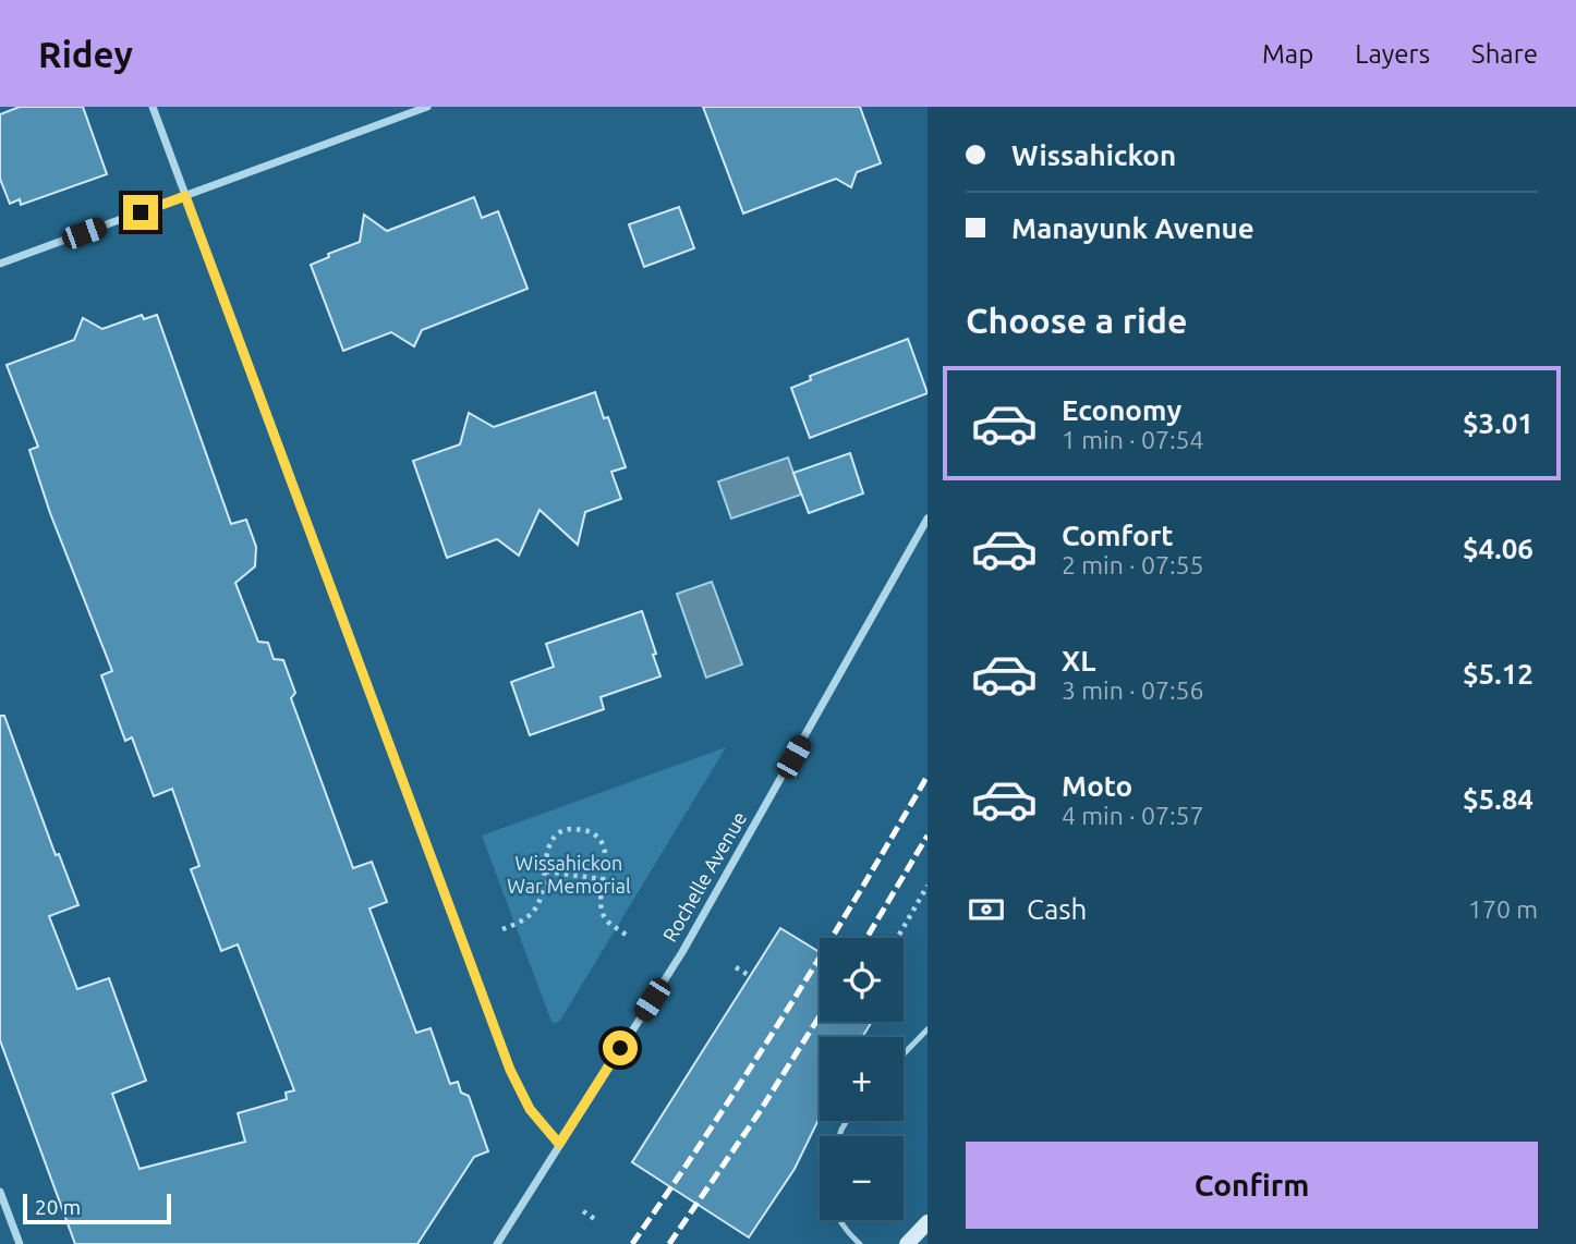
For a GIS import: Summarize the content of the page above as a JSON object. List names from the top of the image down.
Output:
{
  "streets": {
    "street": ["Rochelle Avenue"]
  },
  "parks": ["Wissahickon War Memorial"],
  "scale_bar": "20 m",
  "page": {
    "header": "Ridey",
    "nav": ["Map", "Layers", "Share"],
    "banner": ["Wissahickon", "Manayunk Avenue"],
    "heading": "Choose a ride",
    "list": [
      {
        "name": "Economy",
        "note": "1 min · 07:54",
        "value": "$3.01"
      },
      {
        "name": "Comfort",
        "note": "2 min · 07:55",
        "value": "$4.06"
      },
      {
        "name": "XL",
        "note": "3 min · 07:56",
        "value": "$5.12"
      },
      {
        "name": "Moto",
        "note": "4 min · 07:57",
        "value": "$5.84"
      }
    ],
    "pay": ["Cash", "170 m"],
    "map_buttons": ["+", "−"],
    "buttons": "Confirm",
    "scale": "20 m"
  }
}
